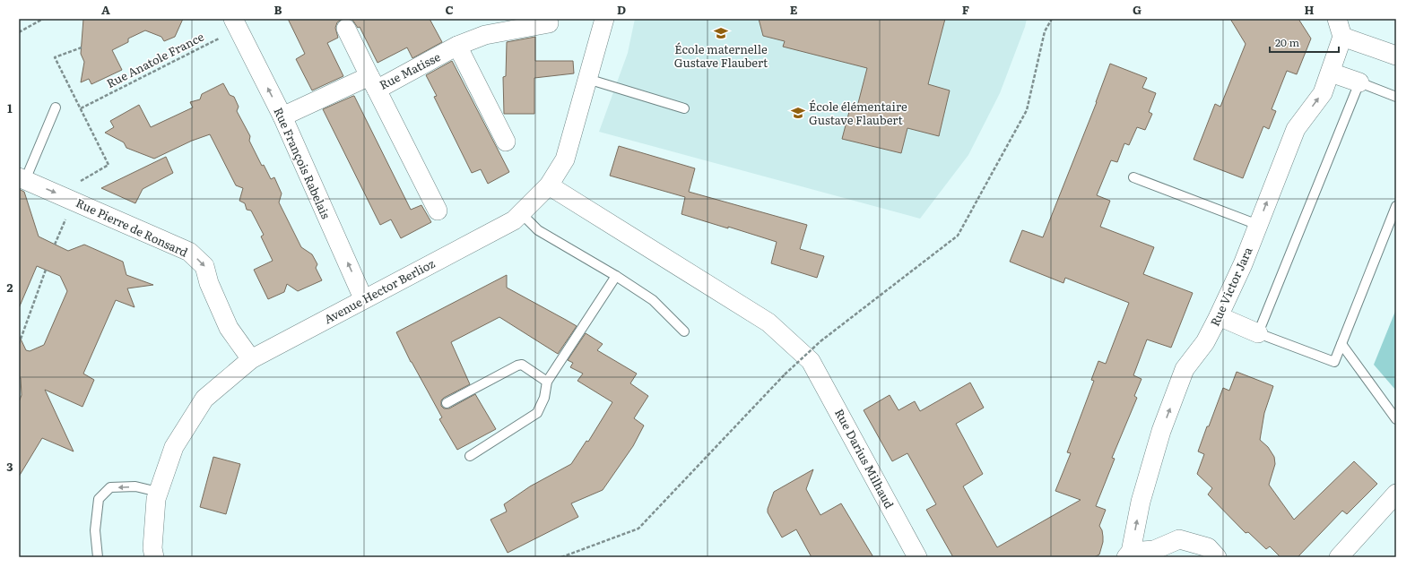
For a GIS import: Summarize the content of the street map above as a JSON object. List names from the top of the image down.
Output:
{
  "streets": {
    "street": [
      "Rue Matisse",
      "Rue François Rabelais",
      "Rue Pierre de Ronsard",
      "Rue Victor Jara",
      "Avenue Hector Berlioz",
      "Rue Darius Milhaud"
    ],
    "path": ["Rue Anatole France"]
  },
  "crossings": [
    ["Rue Anatole France", "Rue François Rabelais"],
    ["Rue Matisse", "Rue François Rabelais"],
    ["Rue François Rabelais", "Avenue Hector Berlioz"],
    ["Rue Pierre de Ronsard", "Avenue Hector Berlioz"],
    ["Avenue Hector Berlioz", "Rue Darius Milhaud"]
  ],
  "one_way": ["Rue Pierre de Ronsard", "Rue Victor Jara"],
  "places": {
    "school or university": ["École maternelle Gustave Flaubert", "École élémentaire Gustave Flaubert"]
  },
  "scale_bar": "20 m",
  "grid": {
    "columns": [
      "A",
      "B",
      "C",
      "D",
      "E",
      "F",
      "G",
      "H"
    ],
    "rows": ["1", "2", "3"]
  }
}
